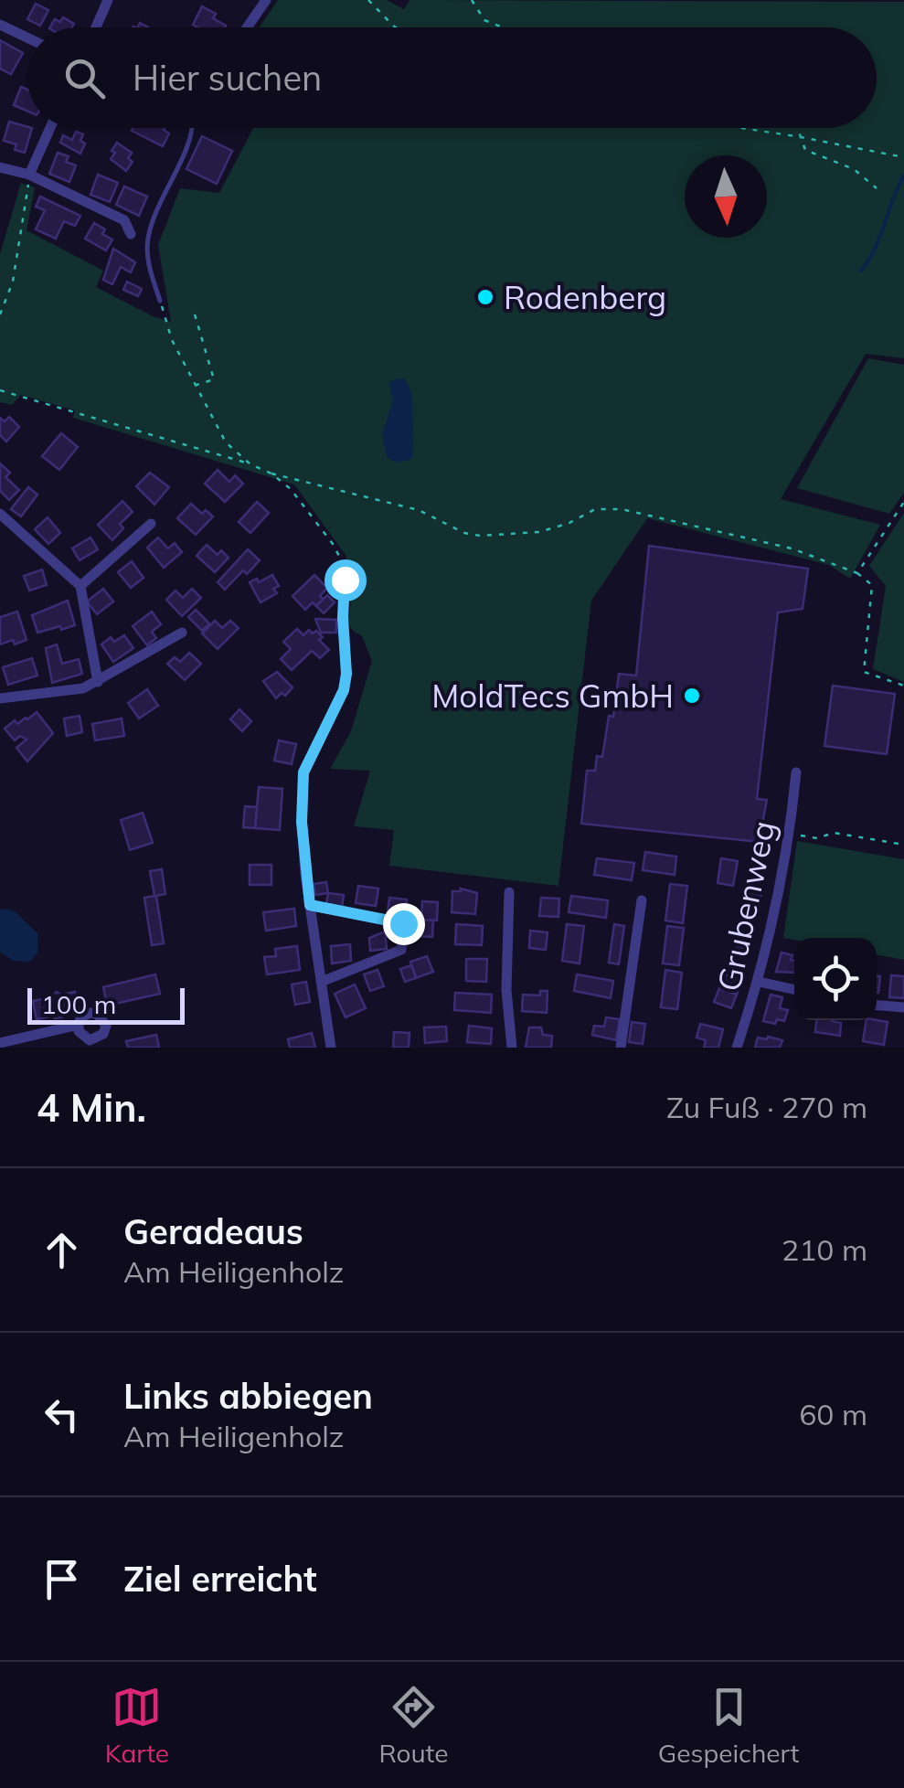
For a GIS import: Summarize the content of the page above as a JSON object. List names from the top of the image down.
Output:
{
  "streets": {
    "street": ["Grubenweg"]
  },
  "places": ["Rodenberg", "MoldTecs GmbH"],
  "scale_bar": "100 m",
  "north": "bottom",
  "page": {
    "search": "Hier suchen",
    "scale": "100 m",
    "heading": ["4 Min.", "Zu Fuß · 270 m"],
    "list": [
      ["Geradeaus", "Am Heiligenholz", "210 m"],
      ["Links abbiegen", "Am Heiligenholz", "60 m"],
      "Ziel erreicht"
    ],
    "nav": ["Karte", "Route", "Gespeichert"]
  }
}
